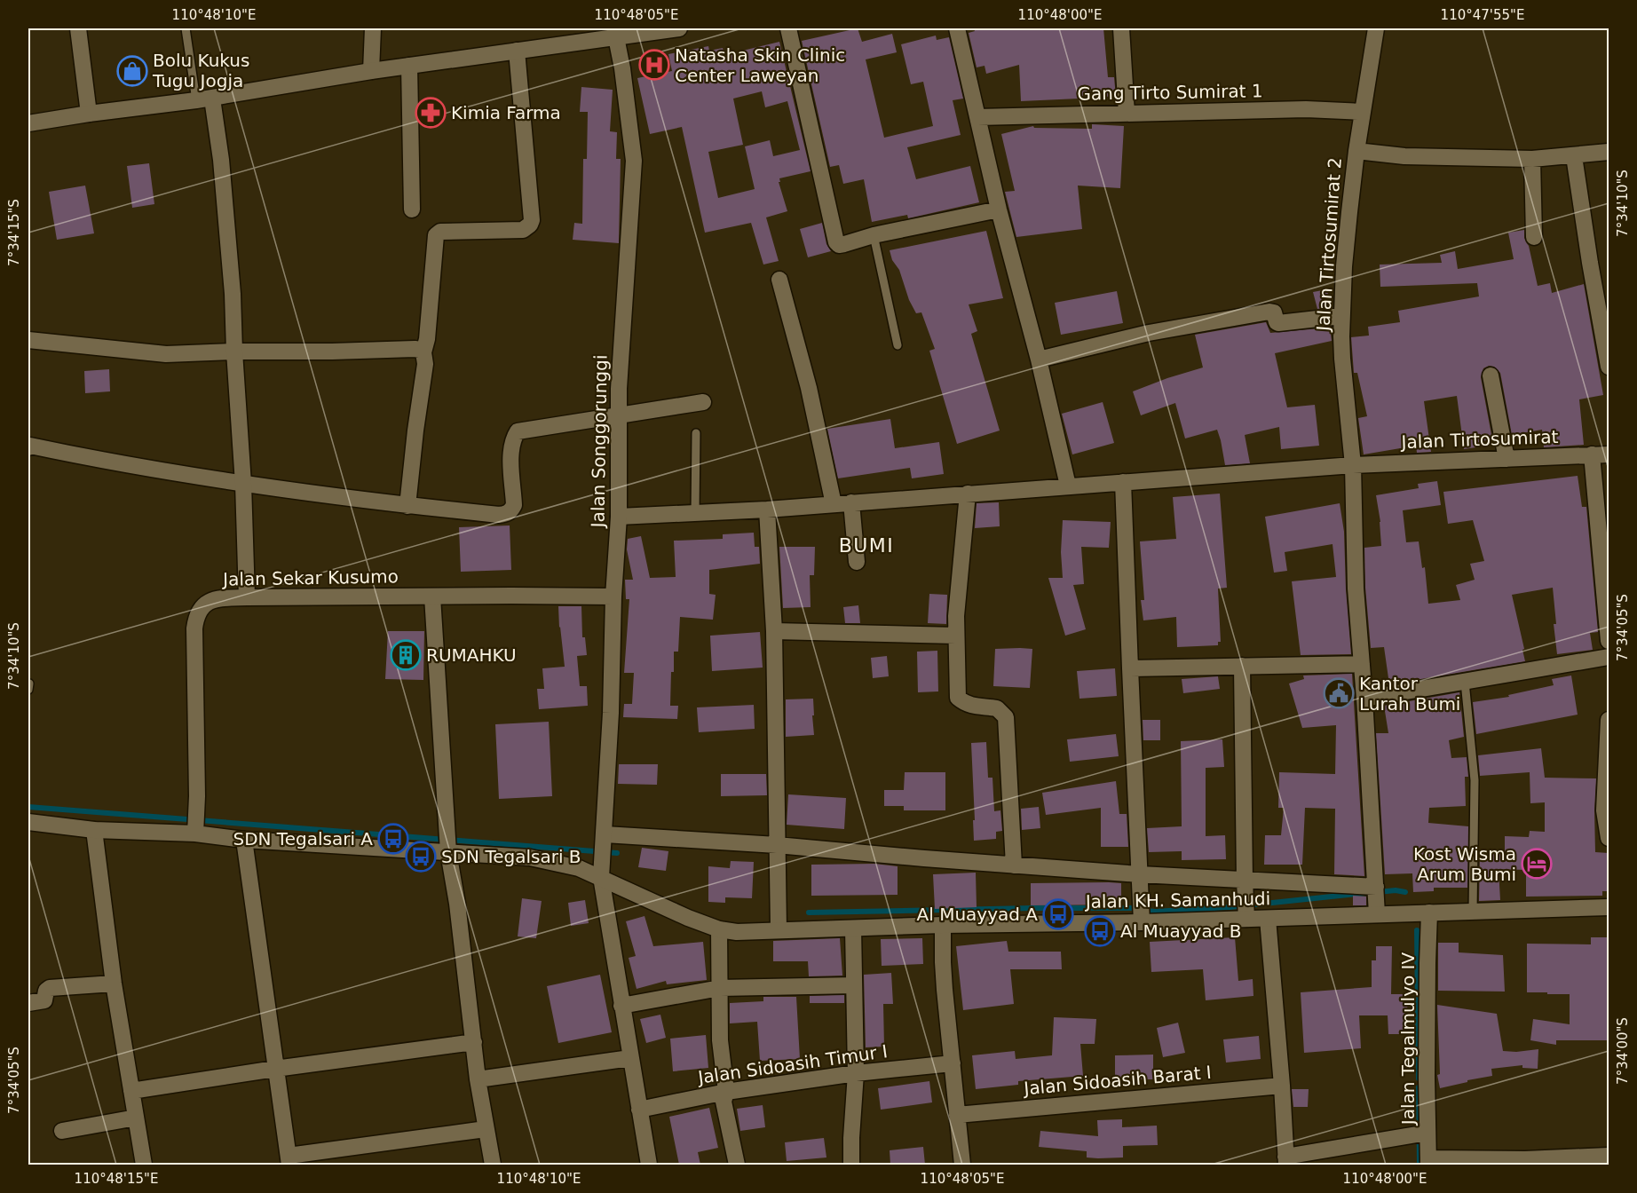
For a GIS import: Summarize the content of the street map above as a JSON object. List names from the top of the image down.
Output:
{
  "streets": {
    "street": [
      "Gang Tirto Sumirat 1",
      "Jalan Tirtosumirat 2",
      "Jalan Tirtosumirat",
      "Jalan Songgorunggi",
      "Jalan Sekar Kusumo",
      "Jalan KH. Samanhudi",
      "Jalan Tegalmulyo IV",
      "Jalan Sidoasih Timur I",
      "Jalan Sidoasih Barat I"
    ]
  },
  "crossings": [
    ["Gang Tirto Sumirat 1", "Jalan Tirtosumirat 2"],
    ["Jalan Tirtosumirat 2", "Jalan Tirtosumirat"],
    ["Jalan Tirtosumirat 2", "Jalan KH. Samanhudi"],
    ["Jalan Tirtosumirat", "Jalan Songgorunggi"],
    ["Jalan Songgorunggi", "Jalan Sekar Kusumo"],
    ["Jalan Songgorunggi", "Jalan KH. Samanhudi"],
    ["Jalan Songgorunggi", "Jalan Sidoasih Timur I"],
    ["Jalan Sekar Kusumo", "Jalan KH. Samanhudi"],
    ["Jalan KH. Samanhudi", "Jalan Tegalmulyo IV"]
  ],
  "districts": ["BUMI"],
  "places": {
    "hospital": ["Natasha Skin Clinic Center Laweyan"],
    "shop": ["Bolu Kukus Tugu Jogja"],
    "pharmacy": ["Kimia Farma"],
    "building": ["RUMAHKU"],
    "public building": ["Kantor Lurah Bumi"],
    "bus stop": [
      "SDN Tegalsari A",
      "SDN Tegalsari B",
      "Al Muayyad A",
      "Al Muayyad B"
    ],
    "hotel": ["Kost Wisma Arum Bumi"]
  },
  "coordinates": [
    "110°48'10\"E",
    "110°48'05\"E",
    "110°48'00\"E",
    "110°47'55\"E",
    "7°34'10\"S",
    "7°34'15\"S",
    "7°34'05\"S",
    "7°34'00\"S",
    "110°48'15\"E"
  ]
}
